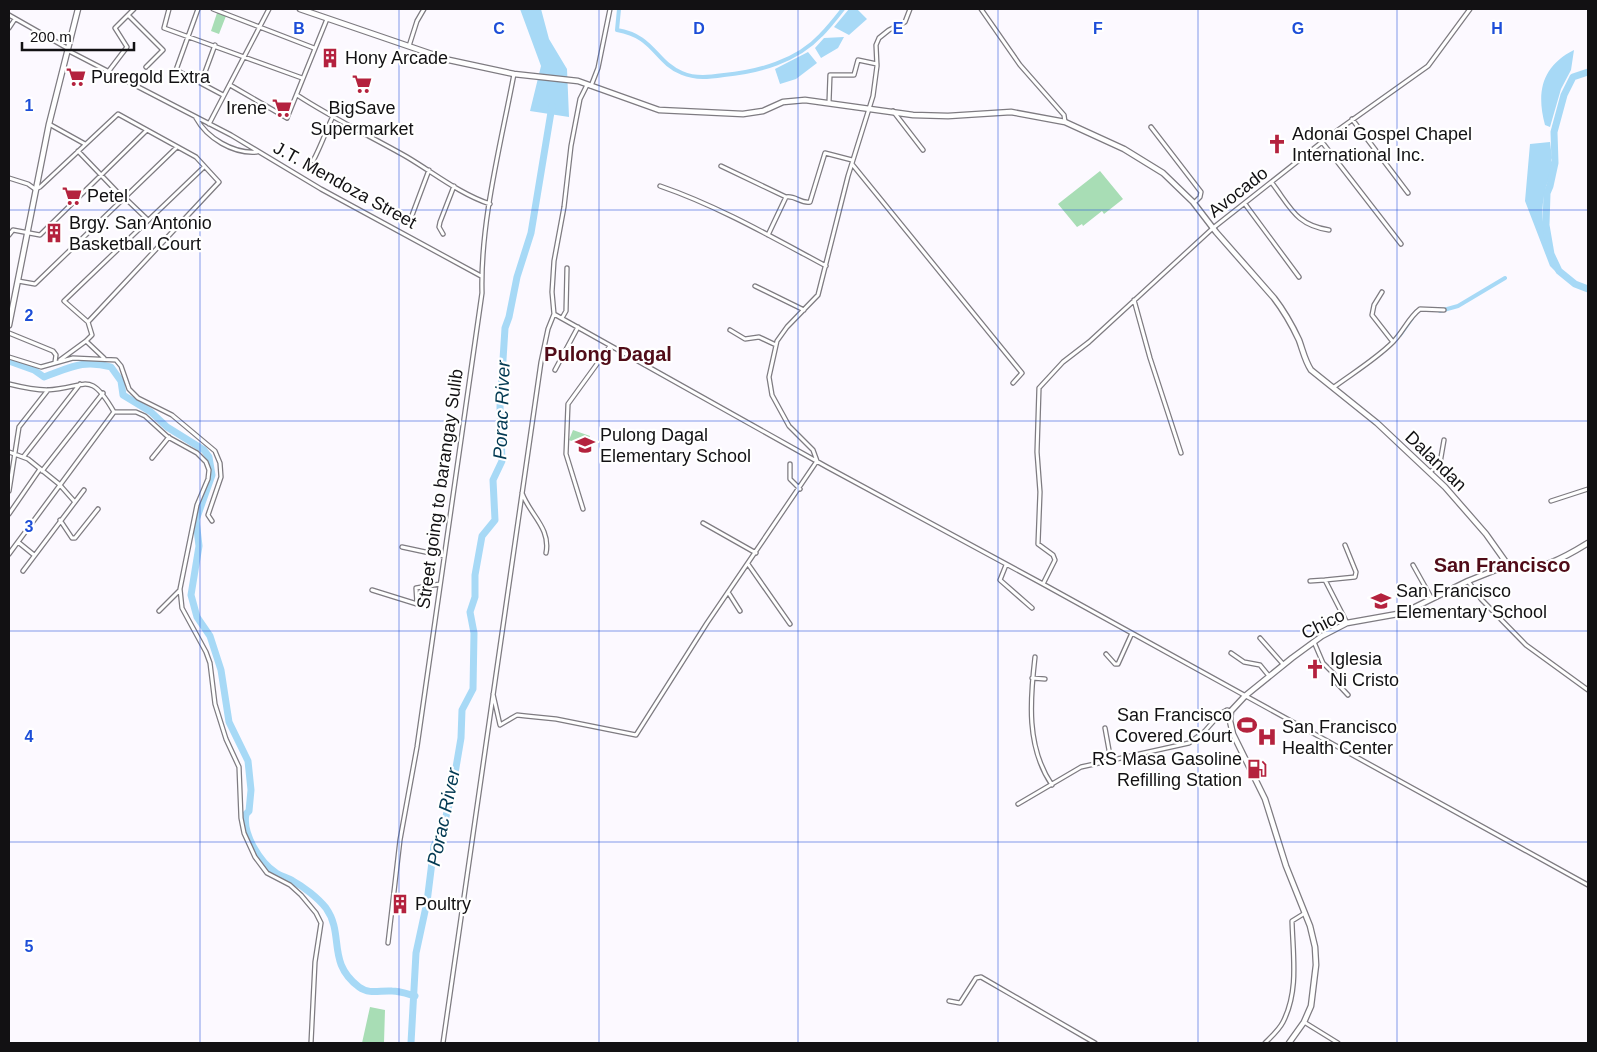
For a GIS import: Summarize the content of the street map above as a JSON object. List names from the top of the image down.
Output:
{
  "streets": {
    "street": [
      "J.T. Mendoza Street",
      "Avocado",
      "Dalandan",
      "Street going to barangay Sulib",
      "Chico"
    ]
  },
  "crossings": [
    ["J.T. Mendoza Street", "Street going to barangay Sulib"],
    ["Avocado", "Dalandan"],
    ["Dalandan", "Street going to barangay Sulib"],
    ["Dalandan", "Chico"]
  ],
  "districts": ["Pulong Dagal", "San Francisco"],
  "water": ["Porac River"],
  "places": {
    "building": ["Hony Arcade", "Brgy. San Antonio Basketball Court", "Poultry"],
    "supermarket": [
      "Puregold Extra",
      "BigSave Supermarket",
      "Irene",
      "Petel"
    ],
    "church": ["Adonai Gospel Chapel International Inc.", "Iglesia Ni Cristo"],
    "school or university": ["Pulong Dagal Elementary School", "San Francisco Elementary School"],
    "sports": ["San Francisco Covered Court"],
    "hospital": ["San Francisco Health Center"],
    "fuel station": ["RS Masa Gasoline Refilling Station"]
  },
  "scale_bar": "200 m",
  "grid": {
    "columns": [
      "B",
      "C",
      "D",
      "E",
      "F",
      "G",
      "H"
    ],
    "rows": [
      "1",
      "2",
      "3",
      "4",
      "5"
    ]
  }
}
